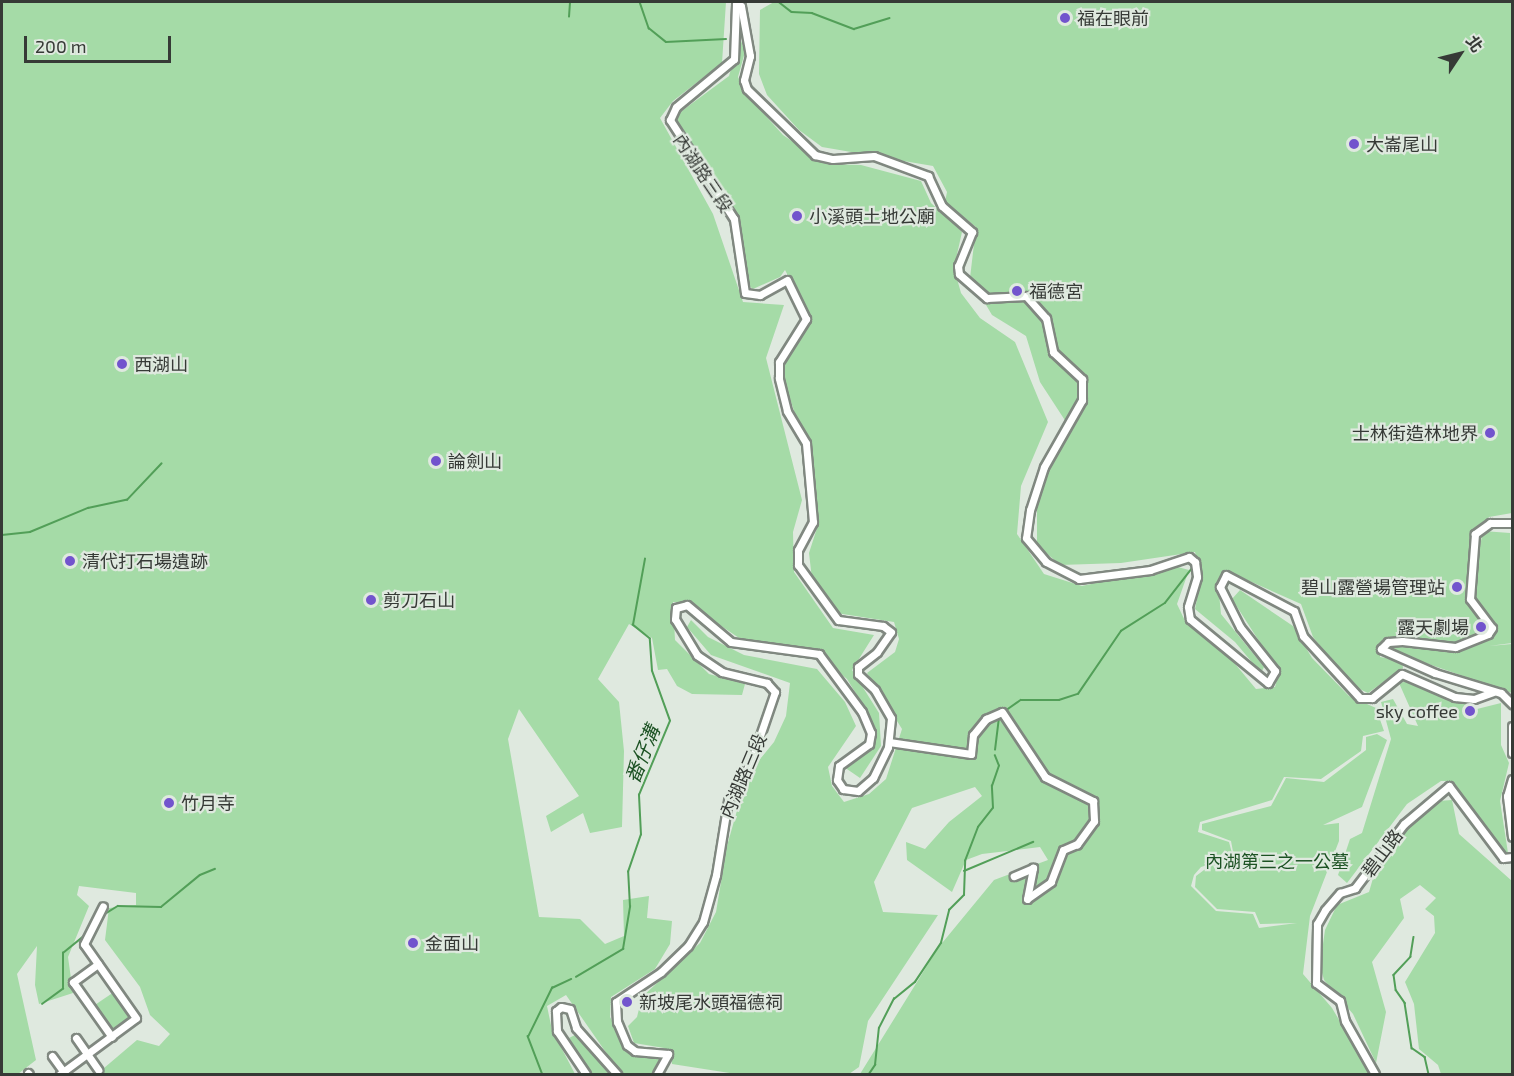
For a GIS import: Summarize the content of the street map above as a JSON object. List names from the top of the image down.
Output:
{
  "streets": {
    "street": ["內湖路三段", "碧山路"]
  },
  "water": ["番仔溝"],
  "parks": ["內湖第三之一公墓"],
  "places": [
    "福在眼前",
    "大崙尾山",
    "小溪頭土地公廟",
    "福德宮",
    "西湖山",
    "士林街造林地界",
    "論劍山",
    "清代打石場遺跡",
    "碧山露營場管理站",
    "剪刀石山",
    "露天劇場",
    "sky coffee",
    "竹月寺",
    "金面山",
    "新坡尾水頭福德祠"
  ],
  "scale_bar": "200 m",
  "north": "top right"
}
